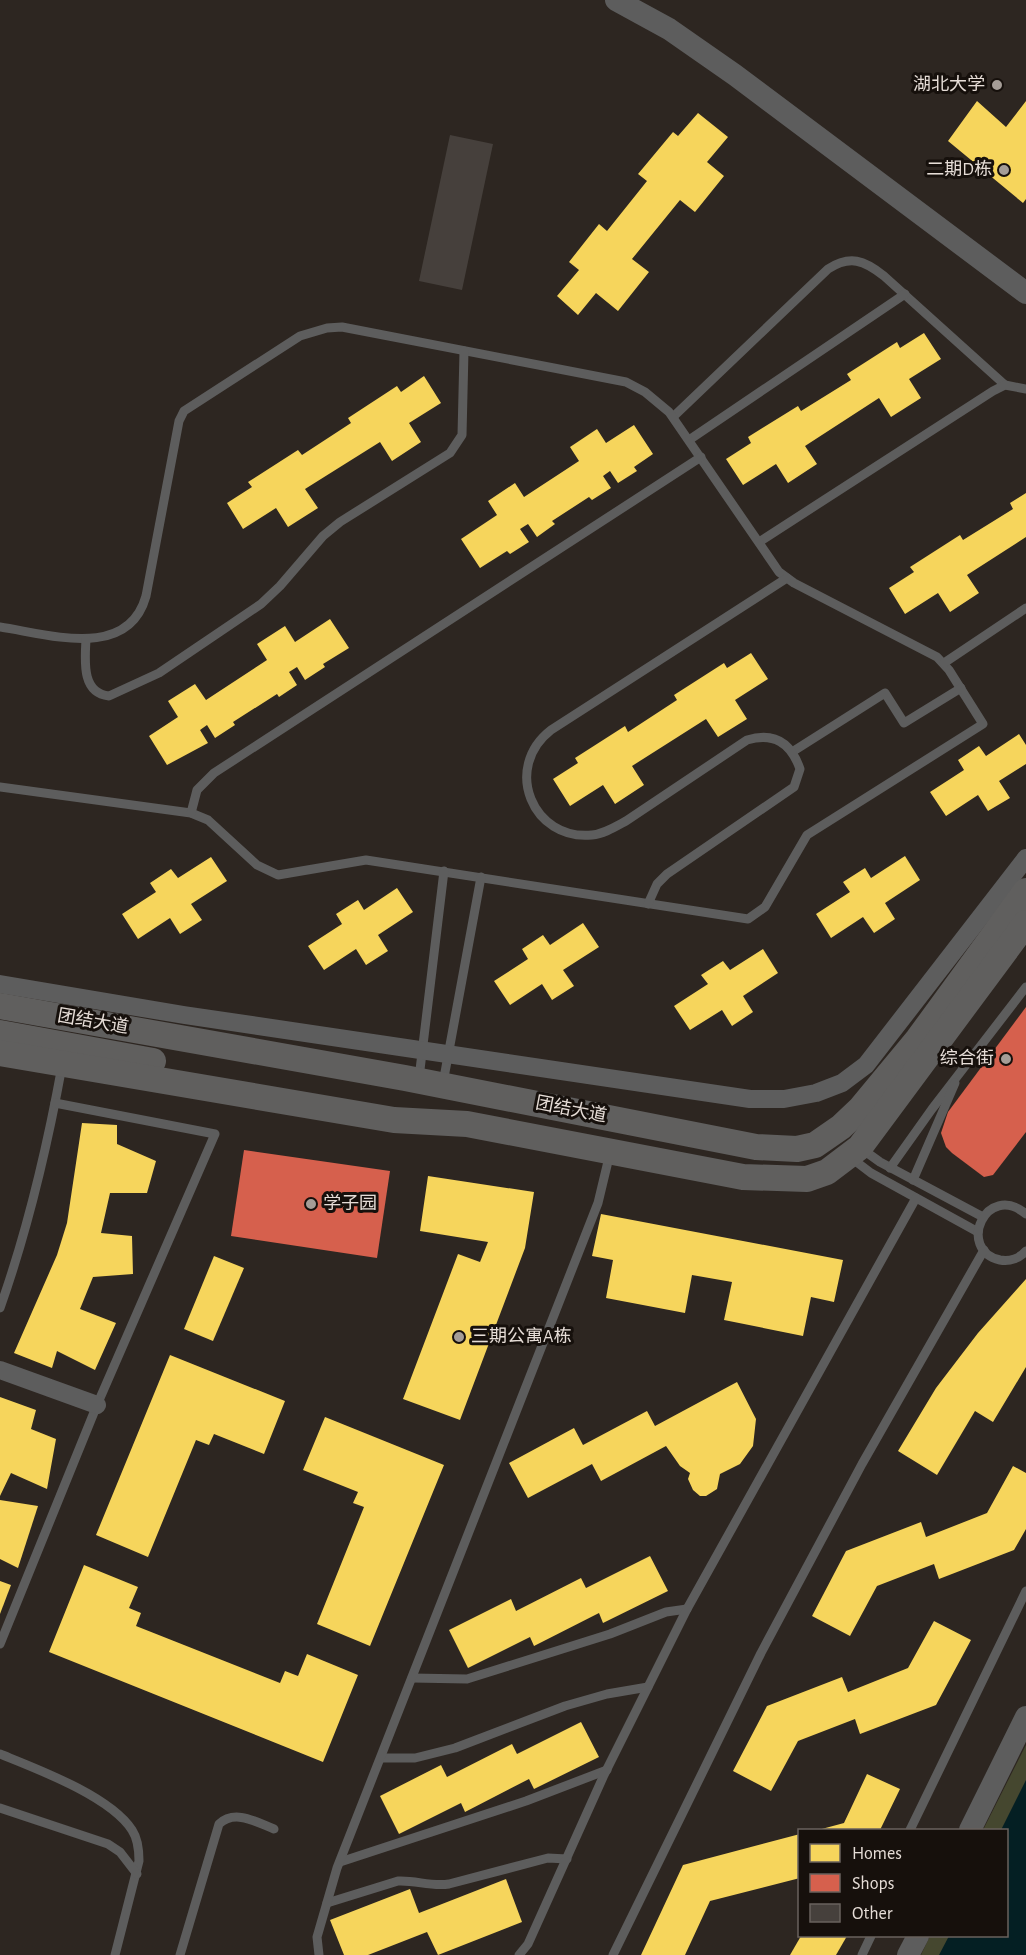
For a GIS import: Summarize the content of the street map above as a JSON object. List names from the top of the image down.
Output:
{
  "streets": {
    "main road": ["团结大道"]
  },
  "places": [
    "湖北大学",
    "二期D栋",
    "综合街",
    "学子园",
    "三期公寓A栋"
  ],
  "legend": ["Homes", "Shops", "Other"]
}
